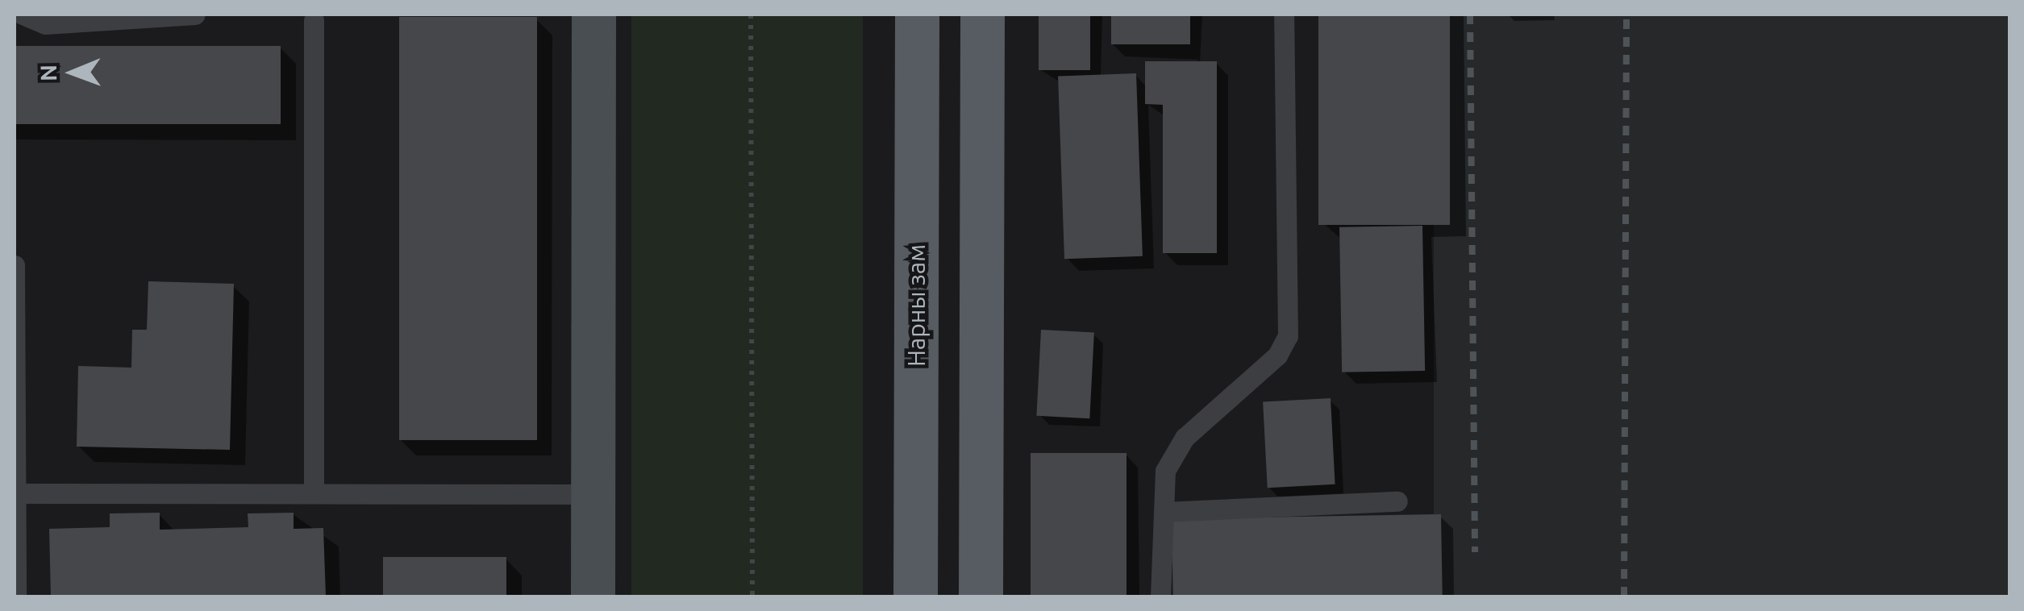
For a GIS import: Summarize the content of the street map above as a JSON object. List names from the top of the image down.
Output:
{
  "streets": {
    "main road": ["Нарны зам"]
  },
  "north": "left"
}
